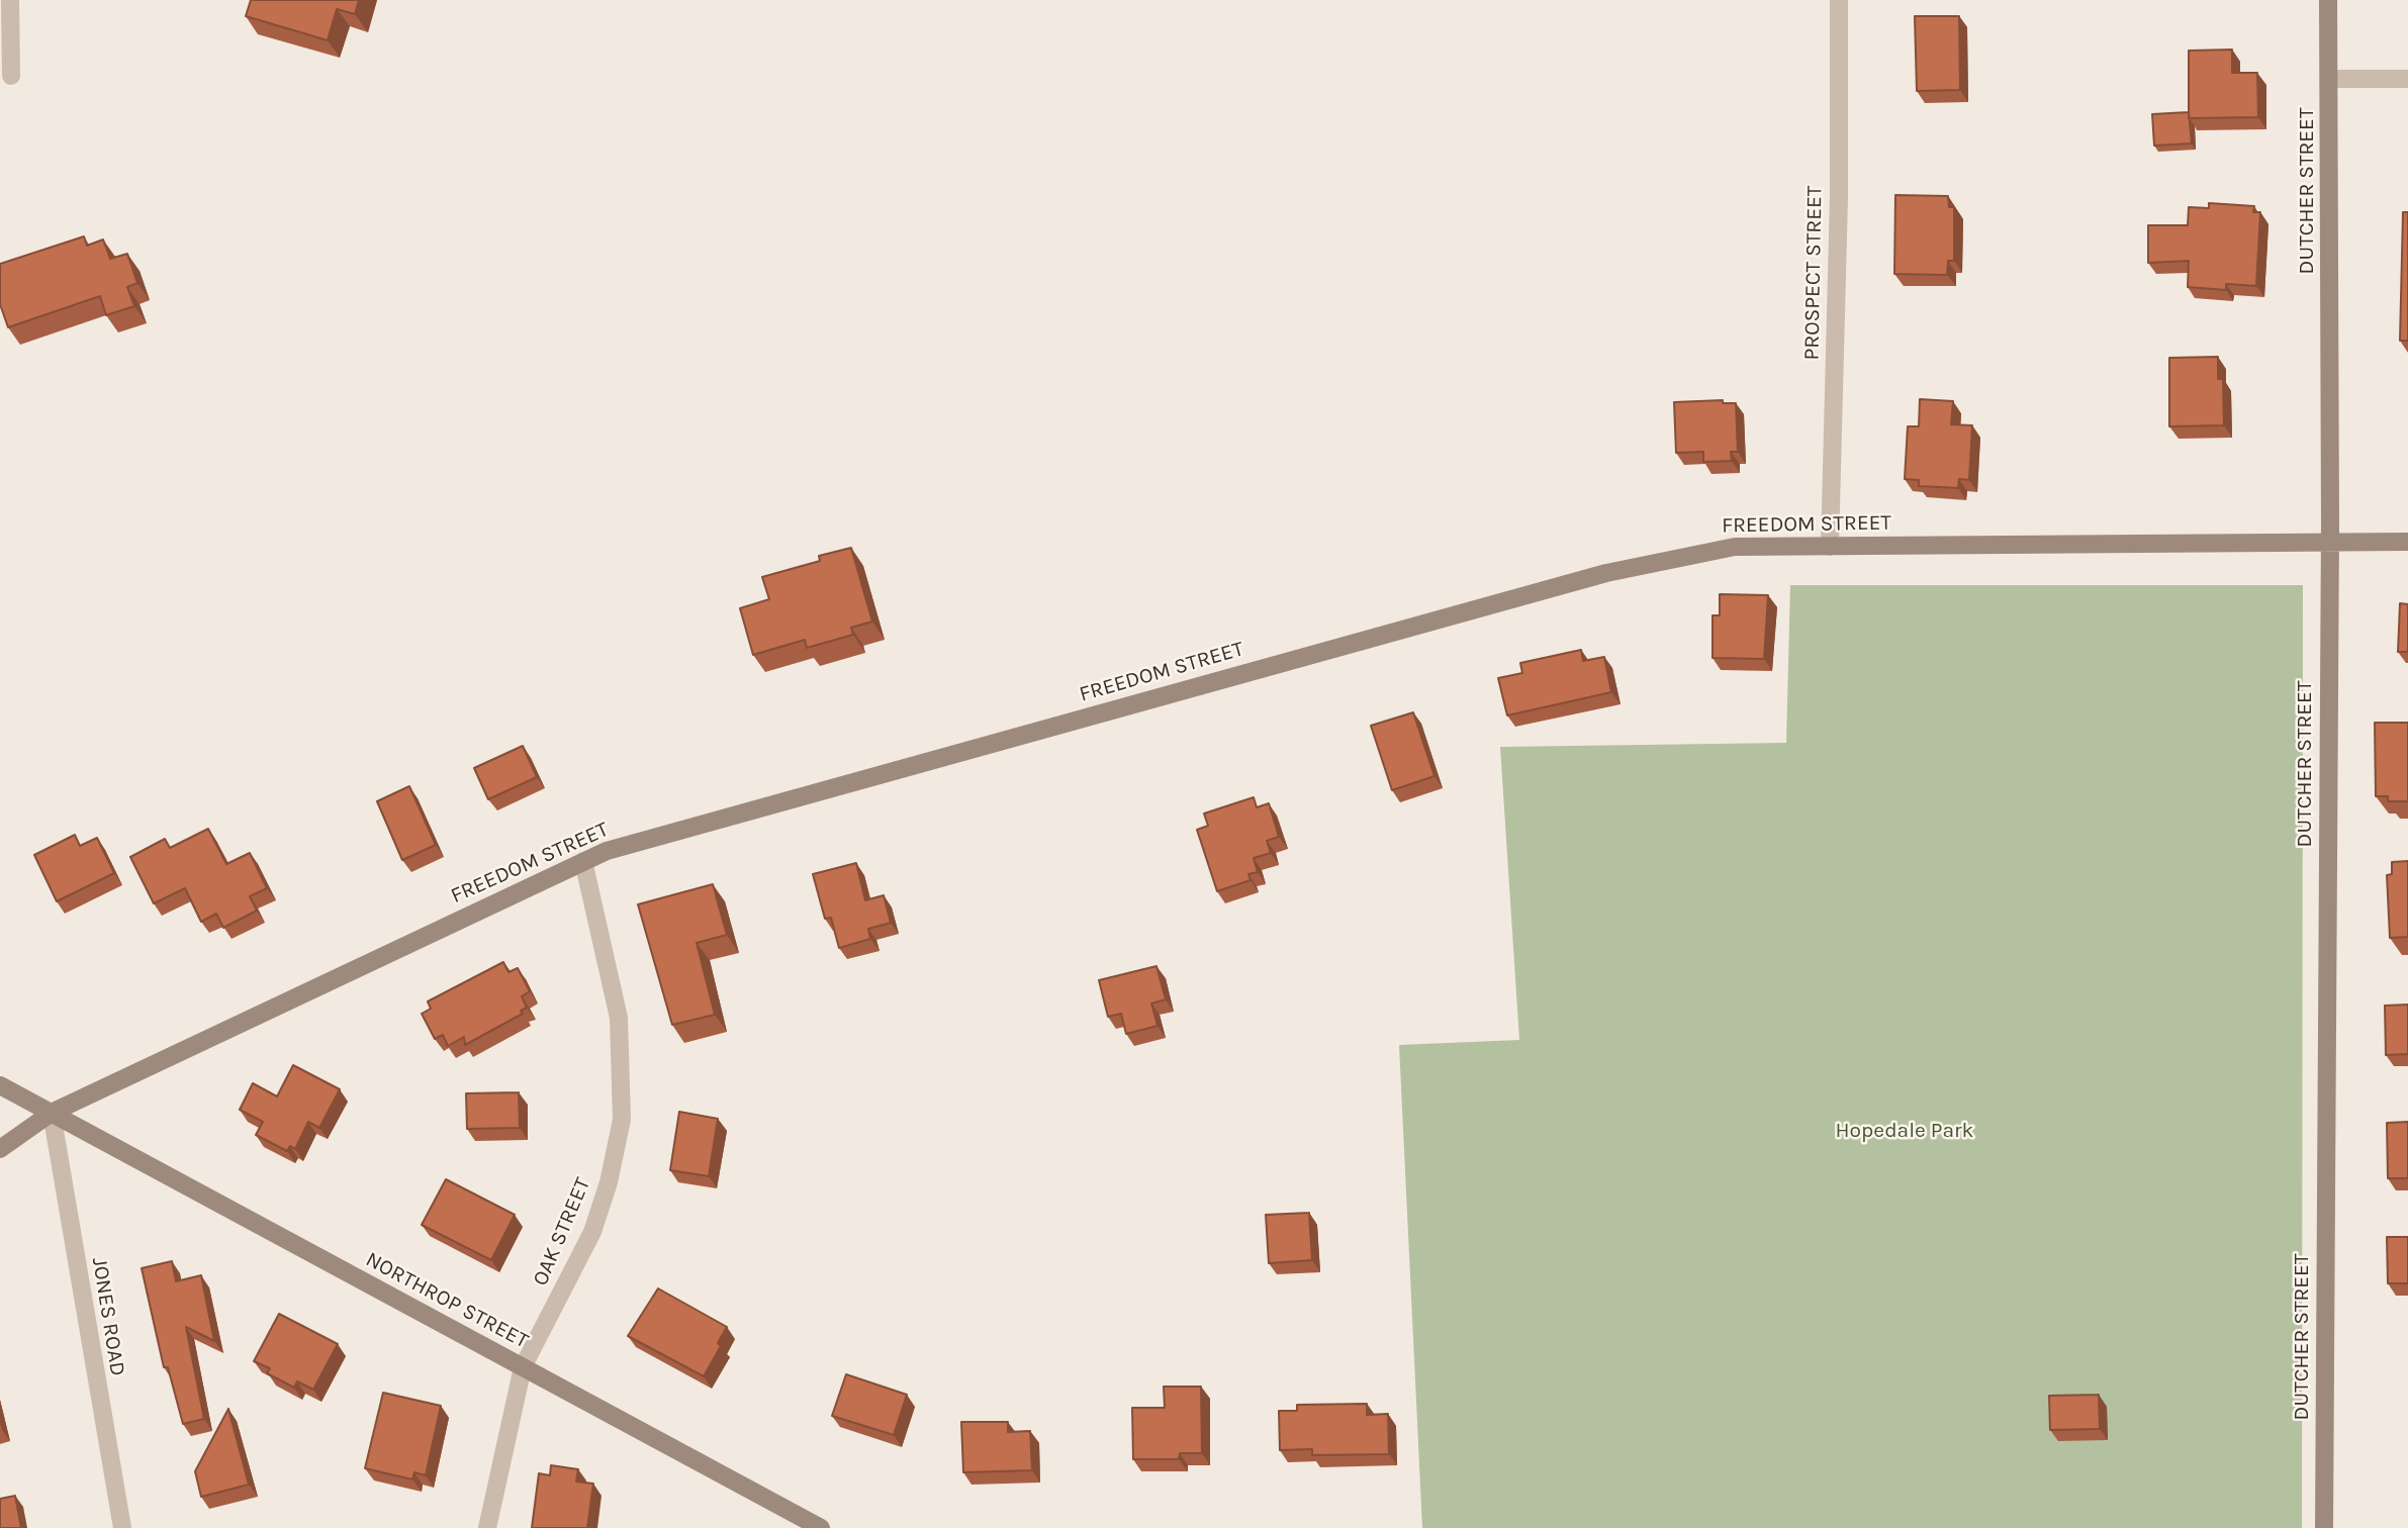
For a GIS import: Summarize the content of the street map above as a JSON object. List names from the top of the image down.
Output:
{
  "streets": {
    "street": [
      "DUTCHER STREET",
      "PROSPECT STREET",
      "FREEDOM STREET",
      "OAK STREET",
      "NORTHROP STREET",
      "JONES ROAD"
    ]
  },
  "crossings": [
    ["DUTCHER STREET", "FREEDOM STREET"],
    ["PROSPECT STREET", "FREEDOM STREET"],
    ["FREEDOM STREET", "OAK STREET"],
    ["FREEDOM STREET", "NORTHROP STREET"],
    ["FREEDOM STREET", "JONES ROAD"],
    ["OAK STREET", "NORTHROP STREET"],
    ["NORTHROP STREET", "JONES ROAD"]
  ],
  "parks": ["Hopedale Park"]
}
